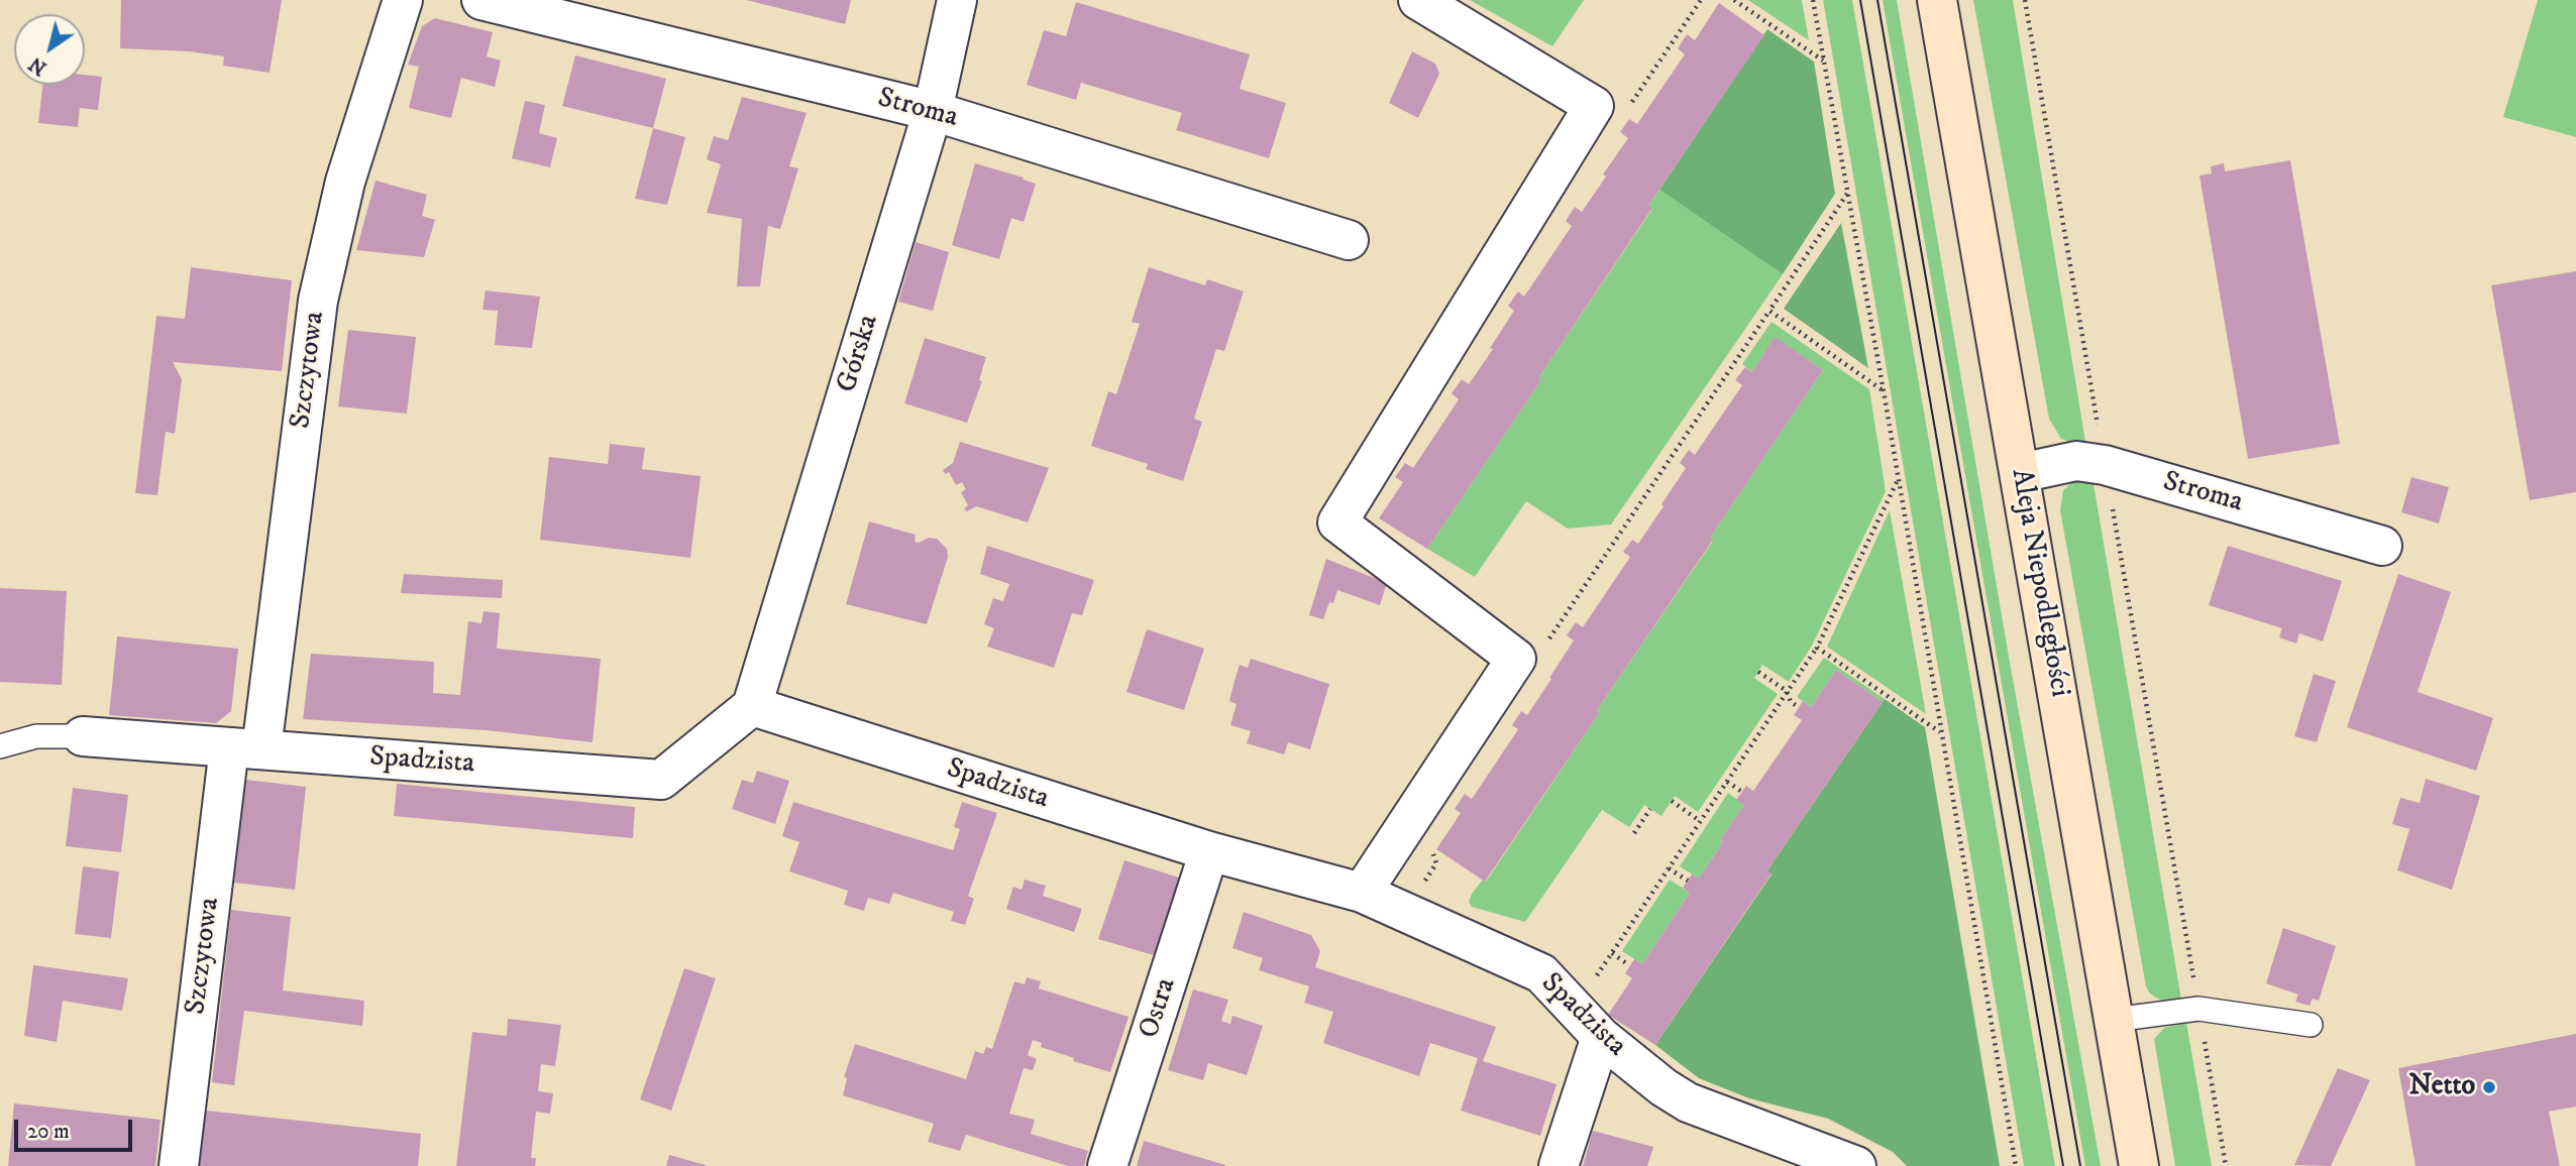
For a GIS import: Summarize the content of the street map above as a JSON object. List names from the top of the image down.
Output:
{
  "streets": {
    "street": [
      "Stroma",
      "Górska",
      "Szczytowa",
      "Aleja Niepodległości",
      "Spadzista",
      "Ostra"
    ]
  },
  "crossings": [
    ["Stroma", "Górska"],
    ["Stroma", "Aleja Niepodległości"],
    ["Górska", "Spadzista"],
    ["Szczytowa", "Spadzista"],
    ["Spadzista", "Ostra"]
  ],
  "places": ["Netto"],
  "scale_bar": "20 m",
  "north": "bottom left"
}
